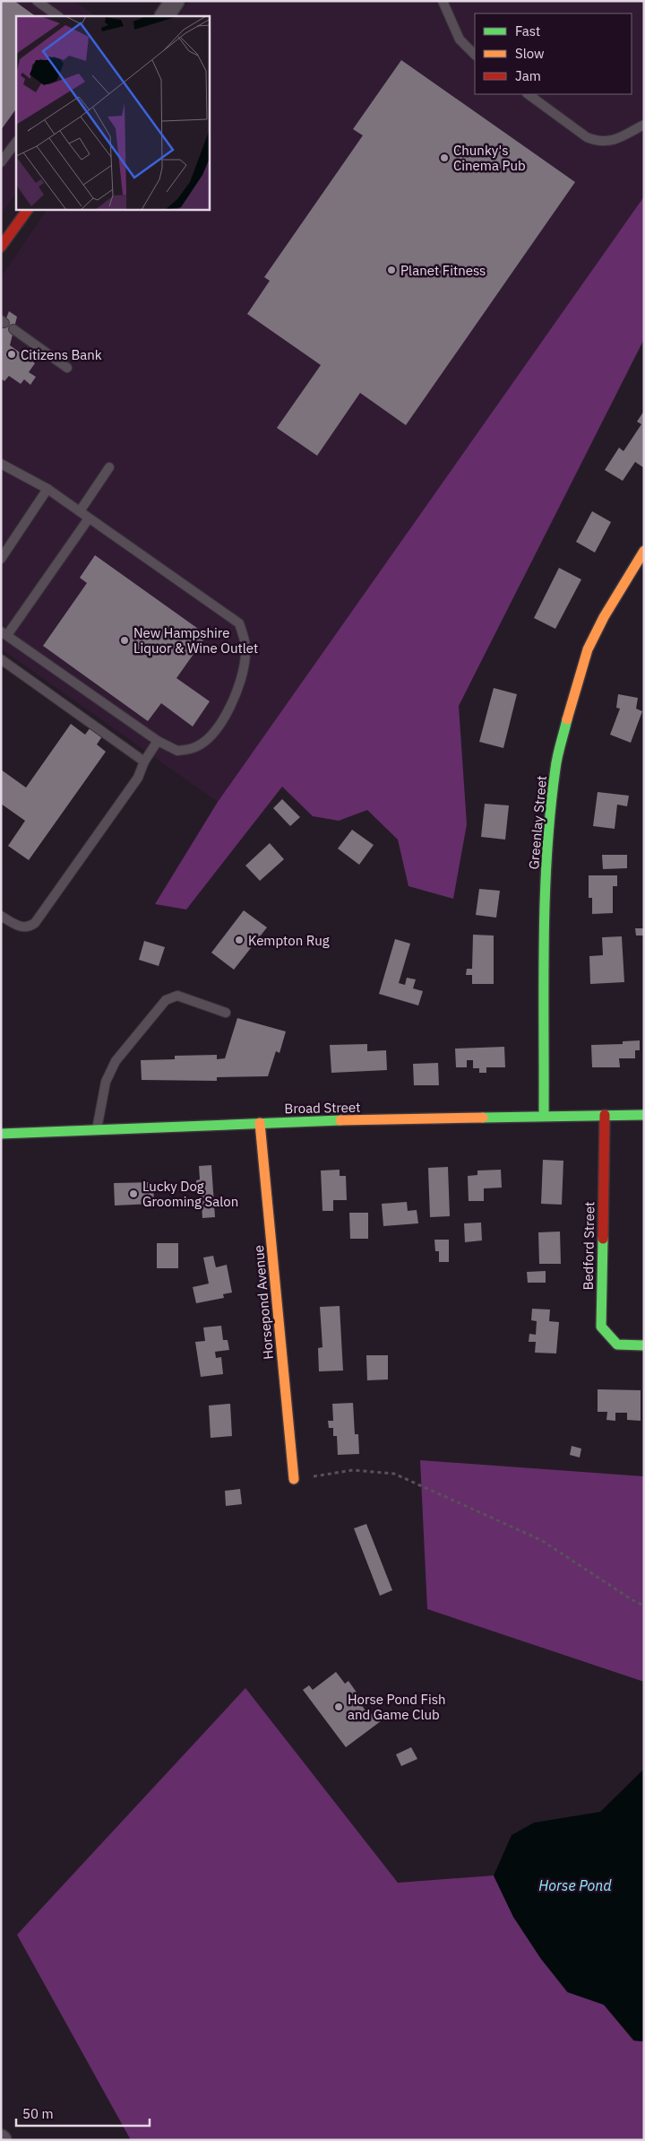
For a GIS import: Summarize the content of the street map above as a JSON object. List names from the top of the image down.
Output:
{
  "streets": {
    "street": [
      "Greenlay Street",
      "Broad Street",
      "Bedford Street",
      "Horsepond Avenue"
    ]
  },
  "crossings": [
    ["Greenlay Street", "Broad Street"],
    ["Broad Street", "Bedford Street"],
    ["Broad Street", "Horsepond Avenue"]
  ],
  "water": ["Horse Pond"],
  "places": [
    "Chunky's Cinema Pub",
    "Planet Fitness",
    "Citizens Bank",
    "New Hampshire Liquor & Wine Outlet",
    "Kempton Rug",
    "Lucky Dog Grooming Salon",
    "Horse Pond Fish and Game Club"
  ],
  "legend": ["Fast", "Slow", "Jam"],
  "scale_bar": "50 m"
}
